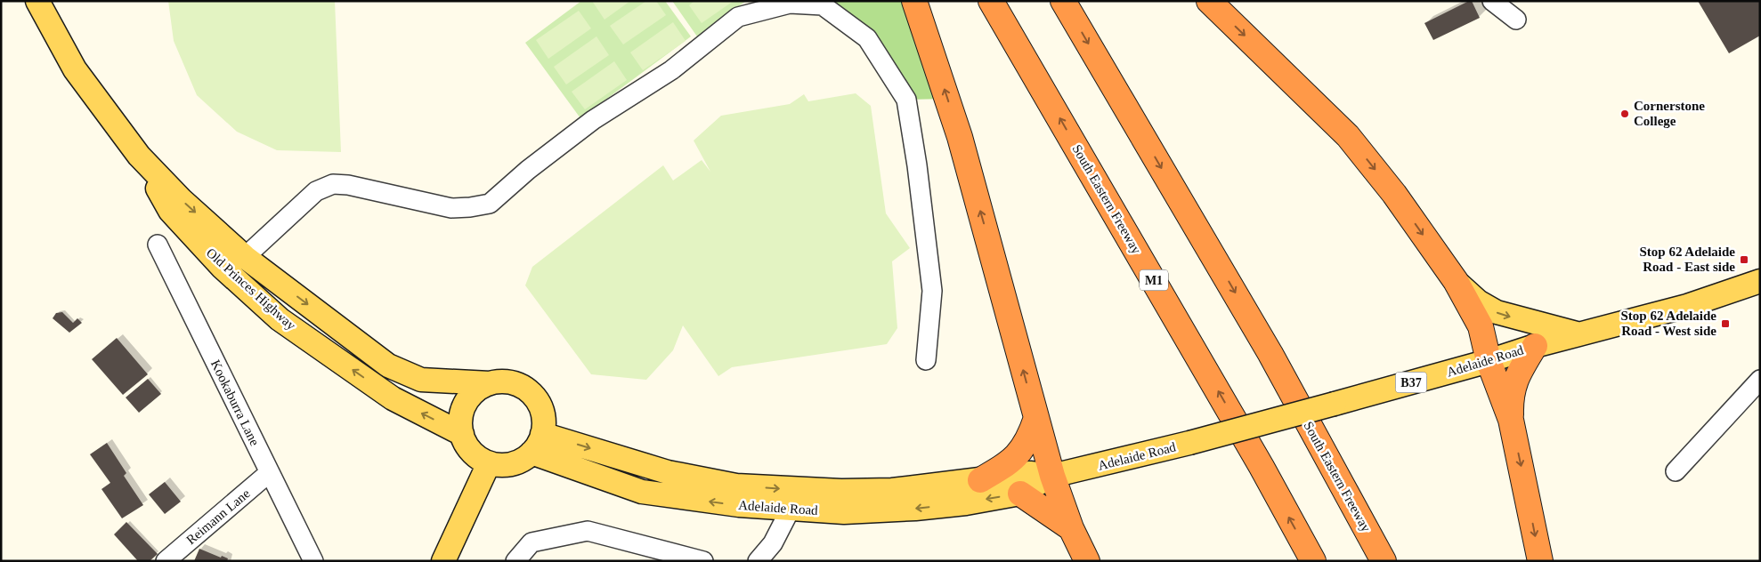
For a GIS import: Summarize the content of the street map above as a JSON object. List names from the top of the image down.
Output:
{
  "streets": {
    "highway": ["South Eastern Freeway", "M1"],
    "main road": ["Old Princes Highway", "Adelaide Road", "B37"],
    "street": ["Kookaburra Lane", "Reimann Lane"]
  },
  "crossings": [
    ["Old Princes Highway", "Adelaide Road"],
    ["Kookaburra Lane", "Reimann Lane"]
  ],
  "places": {
    "other": ["Cornerstone College"],
    "transit": ["Stop 62 Adelaide Road - East side", "Stop 62 Adelaide Road - West side"]
  }
}
